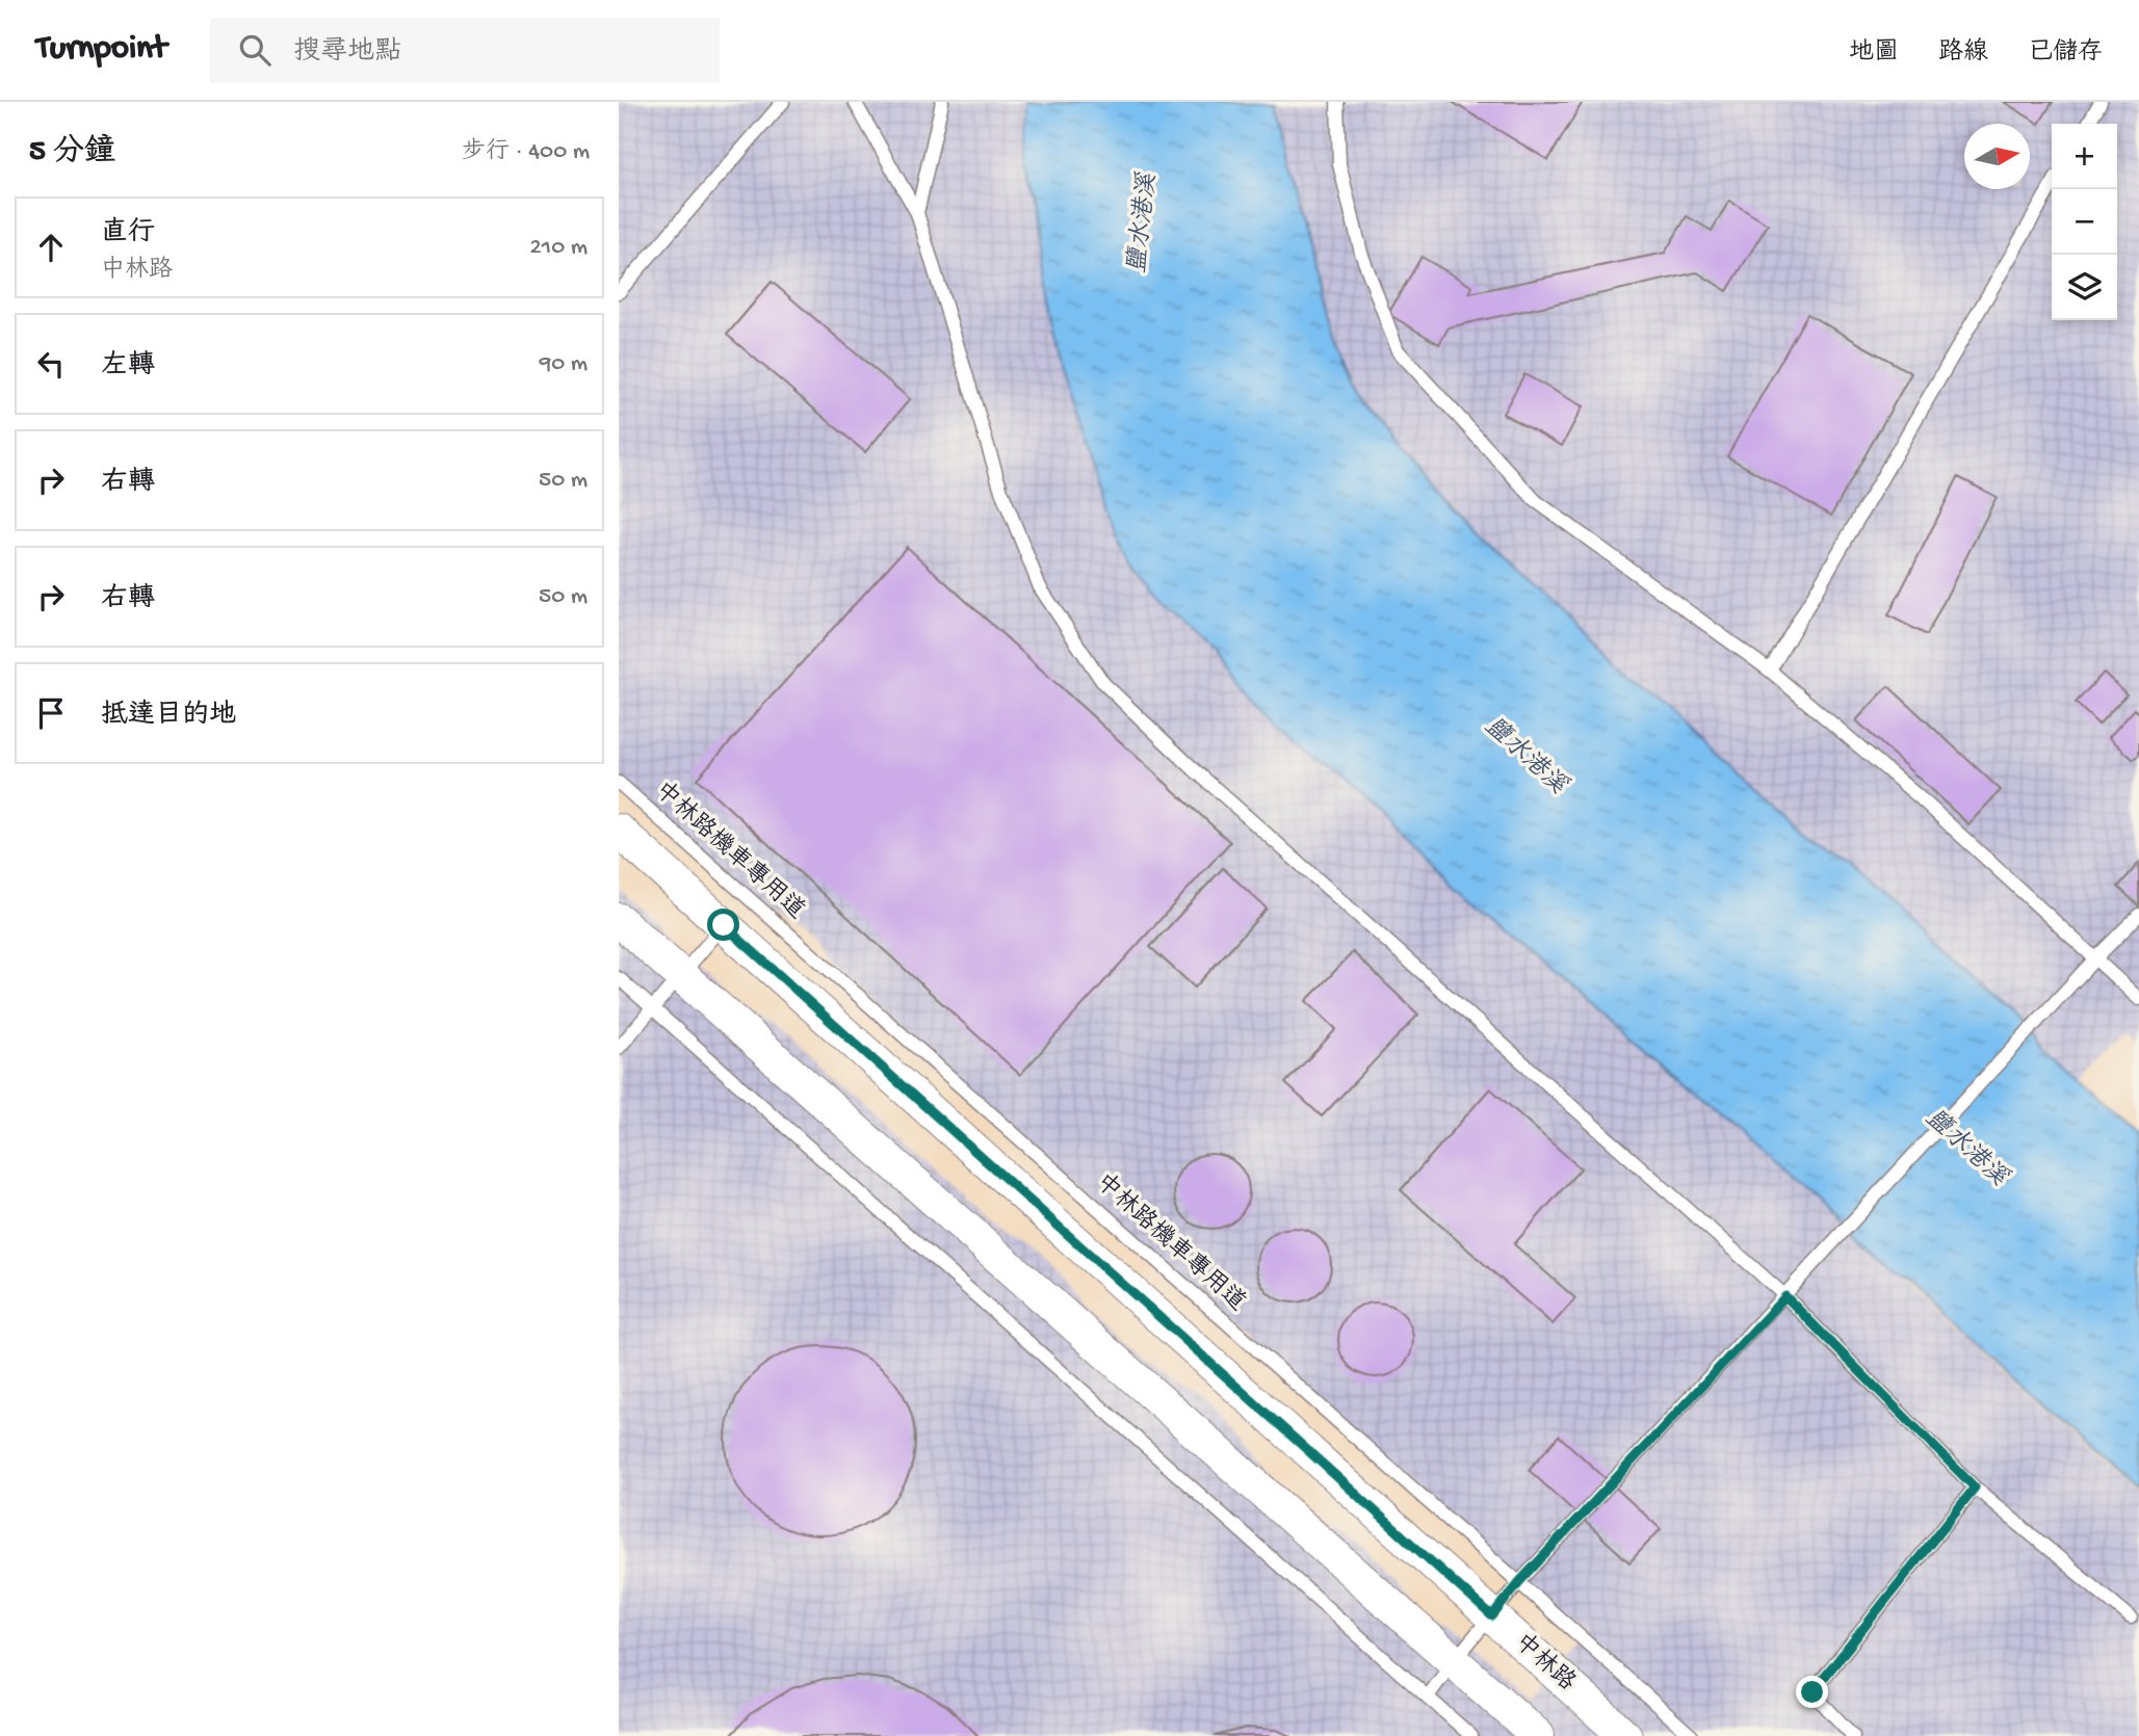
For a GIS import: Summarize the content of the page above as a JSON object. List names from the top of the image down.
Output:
{
  "streets": {
    "street": ["中林路"],
    "lane": ["中林路機車專用道"]
  },
  "water": ["鹽水港溪"],
  "north": "right",
  "page": {
    "header": "Turnpoint",
    "search": "搜尋地點",
    "nav": ["地圖", "路線", "已儲存"],
    "heading": ["5 分鐘", "步行 · 400 m"],
    "map_buttons": ["+", "−"],
    "list": [
      ["直行", "中林路", "210 m"],
      ["左轉", "90 m"],
      ["右轉", "50 m"],
      ["右轉", "50 m"],
      "抵達目的地"
    ]
  }
}
